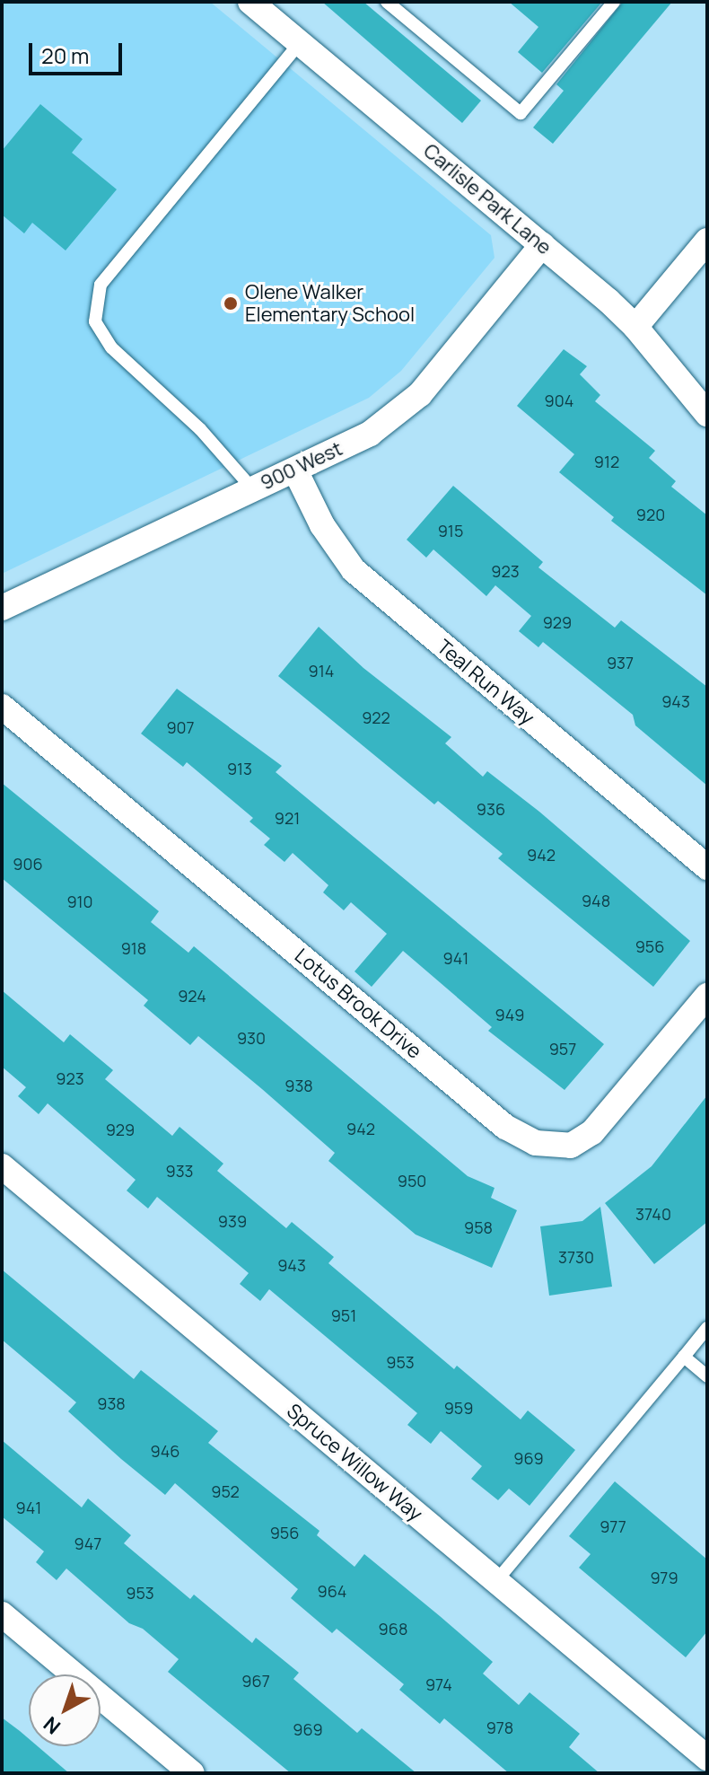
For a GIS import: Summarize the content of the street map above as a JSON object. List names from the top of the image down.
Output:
{
  "streets": {
    "street": [
      "Carlisle Park Lane",
      "900 West",
      "Teal Run Way",
      "Lotus Brook Drive",
      "Spruce Willow Way"
    ]
  },
  "crossings": [
    ["Carlisle Park Lane", "900 West"],
    ["900 West", "Teal Run Way"]
  ],
  "places": ["Olene Walker Elementary School"],
  "house_numbers": [
    "904",
    "912",
    "920",
    "915",
    "923",
    "929",
    "937",
    "914",
    "943",
    "922",
    "907",
    "913",
    "936",
    "921",
    "942",
    "906",
    "948",
    "910",
    "956",
    "918",
    "941",
    "924",
    "949",
    "930",
    "957",
    "923",
    "938",
    "942",
    "929",
    "933",
    "950",
    "3740",
    "939",
    "958",
    "3730",
    "943",
    "951",
    "953",
    "938",
    "959",
    "946",
    "969",
    "952",
    "941",
    "977",
    "956",
    "947",
    "979",
    "964",
    "953",
    "968",
    "967",
    "974",
    "978",
    "969"
  ],
  "scale_bar": "20 m",
  "north": "bottom left"
}
